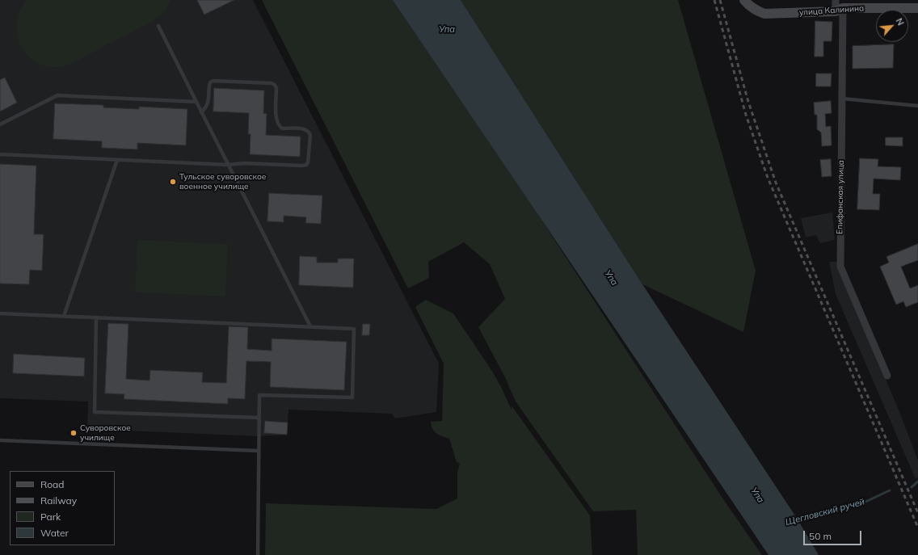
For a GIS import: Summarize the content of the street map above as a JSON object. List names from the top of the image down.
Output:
{
  "streets": {
    "street": ["улица Калинина", "Епифанская улица"]
  },
  "crossings": [
    ["улица Калинина", "Епифанская улица"]
  ],
  "water": ["Упа", "Щегловский ручей"],
  "places": ["Тульское суворовское военное училище", "Суворовское училище"],
  "legend": [
    "Road",
    "Railway",
    "Park",
    "Water"
  ],
  "scale_bar": "50 m",
  "north": "top right"
}
